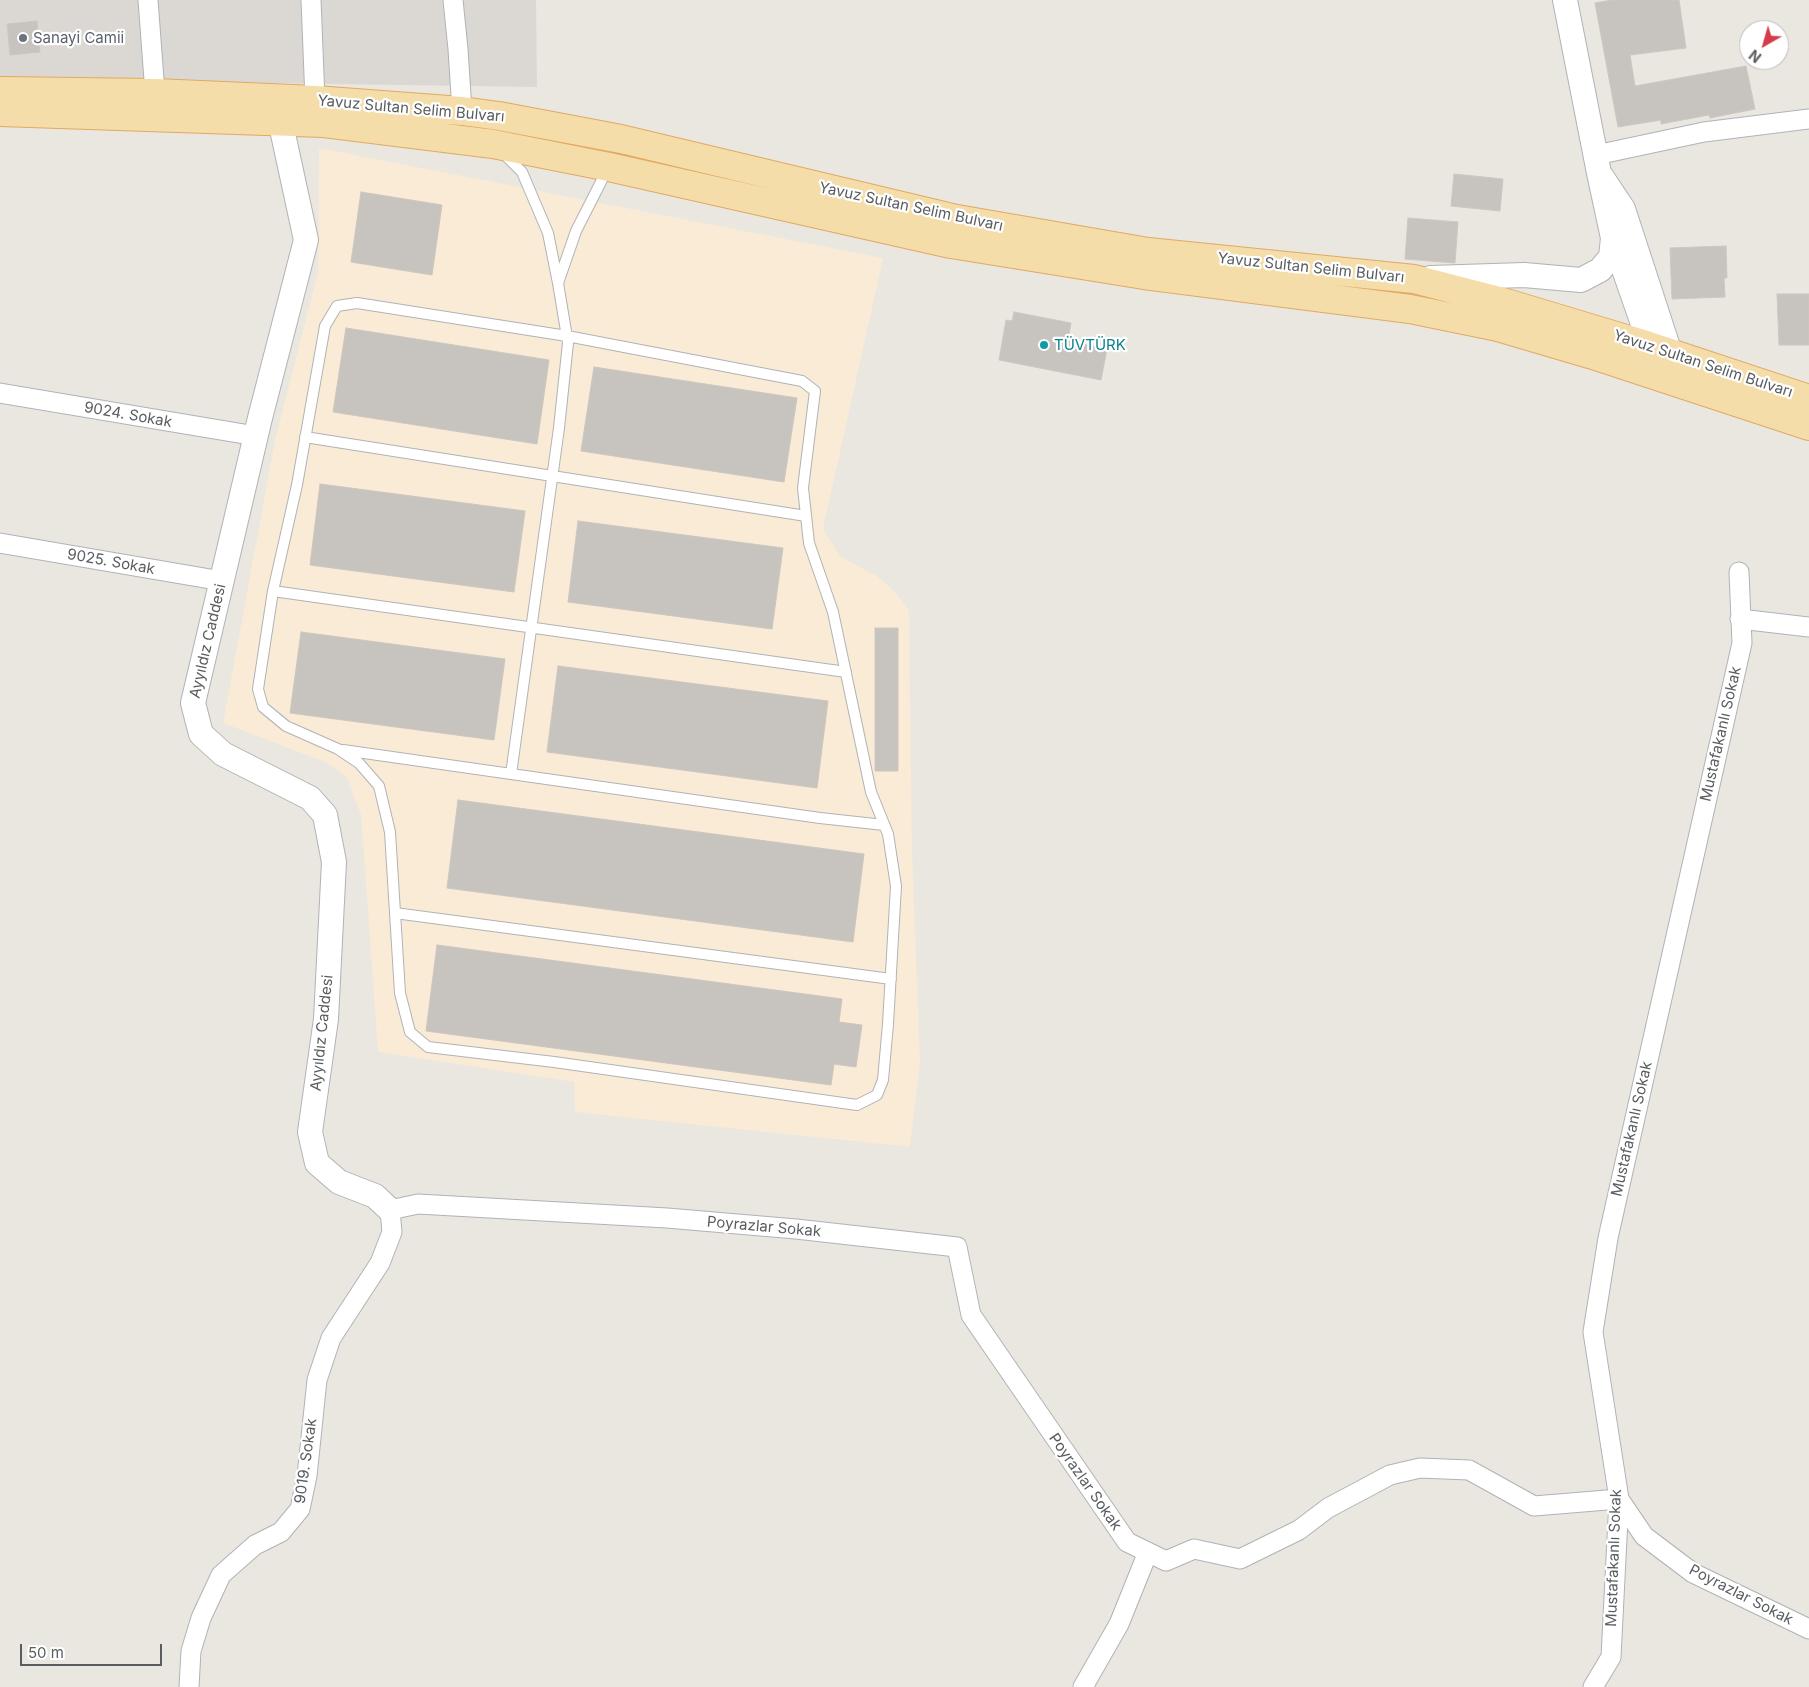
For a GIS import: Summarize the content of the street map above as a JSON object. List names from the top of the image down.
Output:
{
  "streets": {
    "main road": ["Yavuz Sultan Selim Bulvarı"],
    "street": [
      "9024. Sokak",
      "9025. Sokak",
      "Ayyıldız Caddesi",
      "Mustafakanlı Sokak",
      "Poyrazlar Sokak",
      "9019. Sokak"
    ]
  },
  "crossings": [
    ["Yavuz Sultan Selim Bulvarı", "Ayyıldız Caddesi"],
    ["9024. Sokak", "Ayyıldız Caddesi"],
    ["9025. Sokak", "Ayyıldız Caddesi"],
    ["Ayyıldız Caddesi", "Poyrazlar Sokak"],
    ["Ayyıldız Caddesi", "9019. Sokak"],
    ["Mustafakanlı Sokak", "Poyrazlar Sokak"],
    ["Poyrazlar Sokak", "9019. Sokak"]
  ],
  "places": ["Sanayi Camii", "TÜVTÜRK"],
  "scale_bar": "50 m",
  "north": "bottom left"
}
